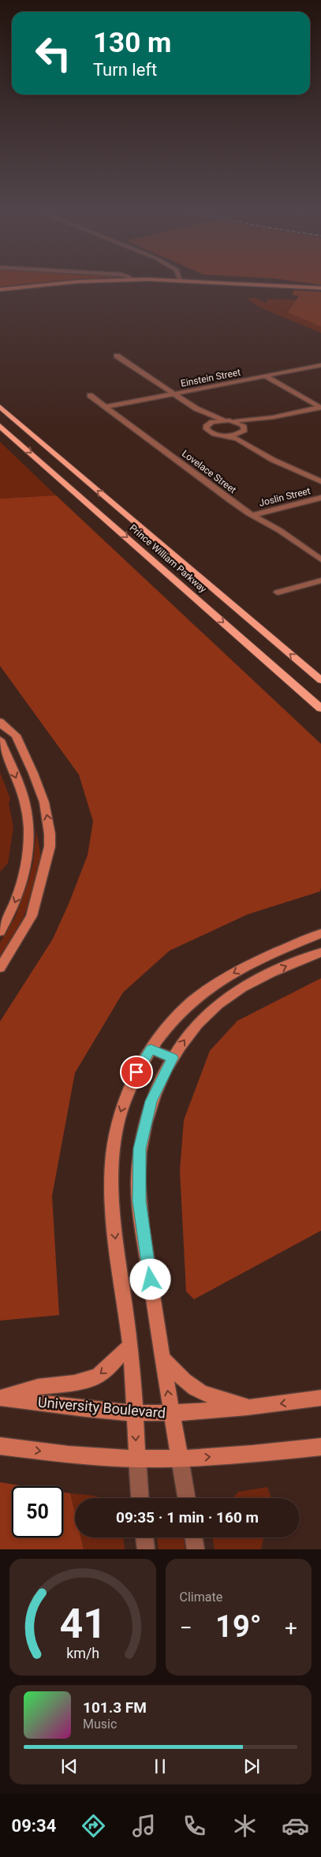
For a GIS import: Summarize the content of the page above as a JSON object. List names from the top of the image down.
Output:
{
  "streets": {
    "highway": ["Prince William Parkway"],
    "main road": ["University Boulevard"],
    "street": ["Einstein Street", "Lovelace Street", "Joslin Street"]
  },
  "crossings": [
    ["Einstein Street", "Lovelace Street"],
    ["Lovelace Street", "Joslin Street"]
  ],
  "page": {
    "turn": ["130 m", "Turn left"],
    "limit": "50",
    "trip": "09:35 · 1 min · 160 m",
    "tile": "Climate",
    "heat": ["−", "19°", "+"],
    "song": ["101.3 FM", "Music"],
    "tabs": "09:34",
    "gauge": ["41", "km/h"]
  }
}
